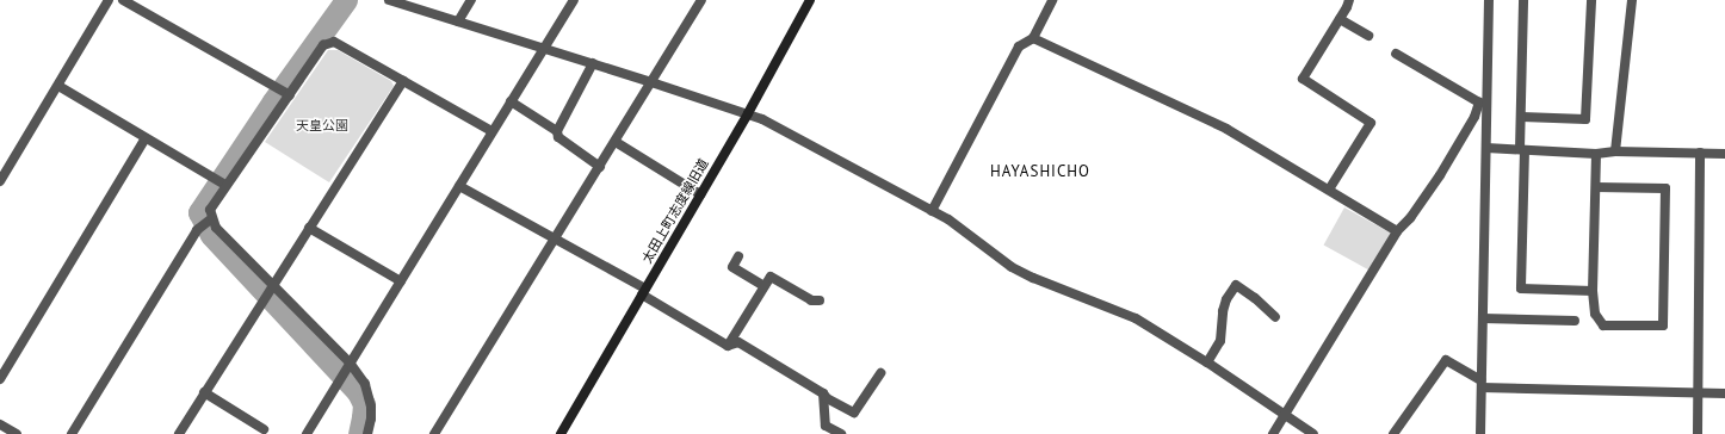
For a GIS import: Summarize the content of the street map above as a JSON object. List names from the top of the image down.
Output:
{
  "streets": {
    "street": ["太田上町志度線旧道"]
  },
  "districts": ["HAYASHICHO"],
  "parks": ["天皇公園"]
}
